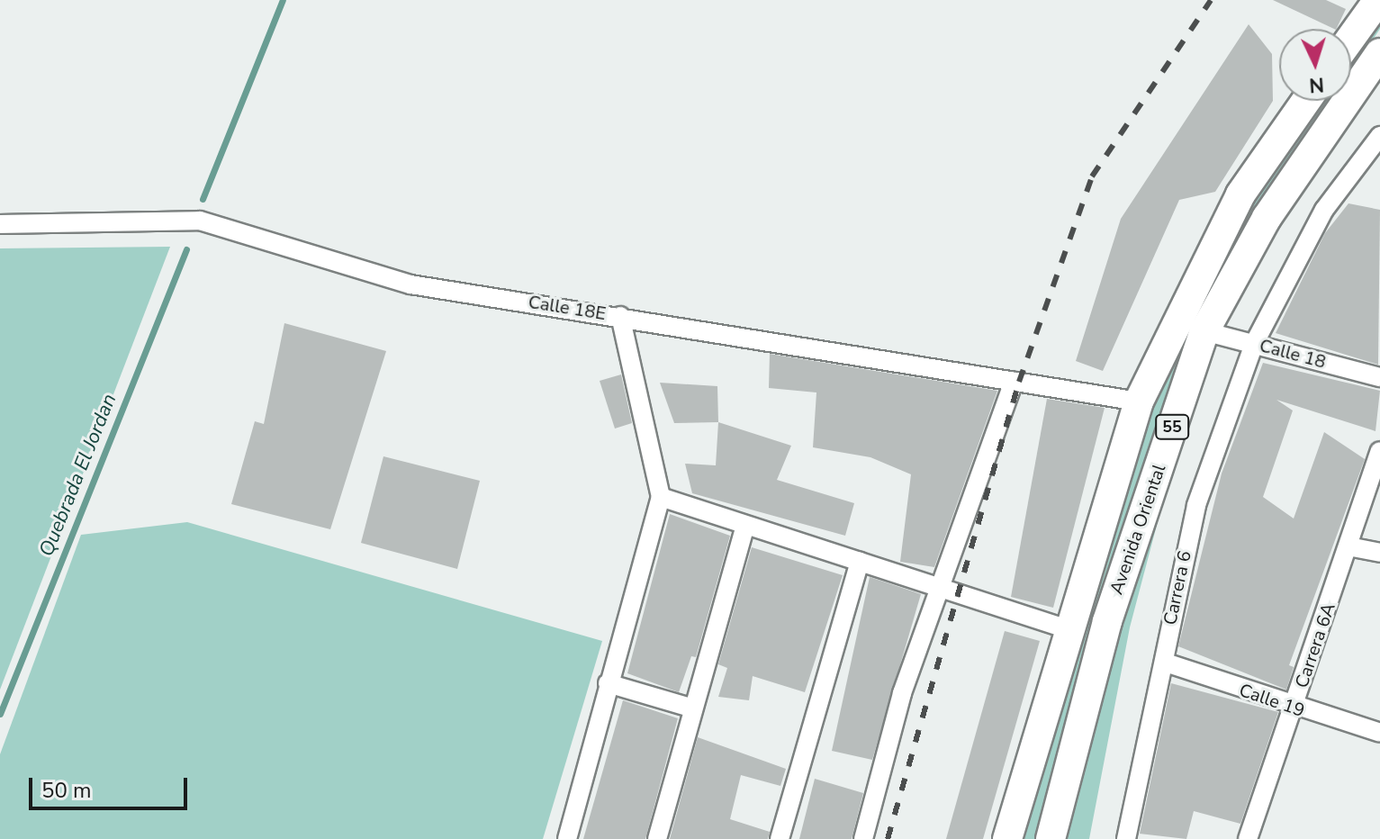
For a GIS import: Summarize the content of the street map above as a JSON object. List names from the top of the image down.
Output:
{
  "streets": {
    "main road": ["55", "Avenida Oriental"],
    "street": [
      "Calle 18E",
      "Calle 18",
      "Carrera 6",
      "Carrera 6A",
      "Calle 19"
    ]
  },
  "crossings": [
    ["Calle 18E", "Avenida Oriental"],
    ["Calle 18", "Avenida Oriental"],
    ["Calle 18", "Carrera 6"],
    ["Carrera 6", "Calle 19"],
    ["Carrera 6A", "Calle 19"]
  ],
  "water": ["Quebrada El Jordan"],
  "scale_bar": "50 m",
  "north": "bottom"
}
